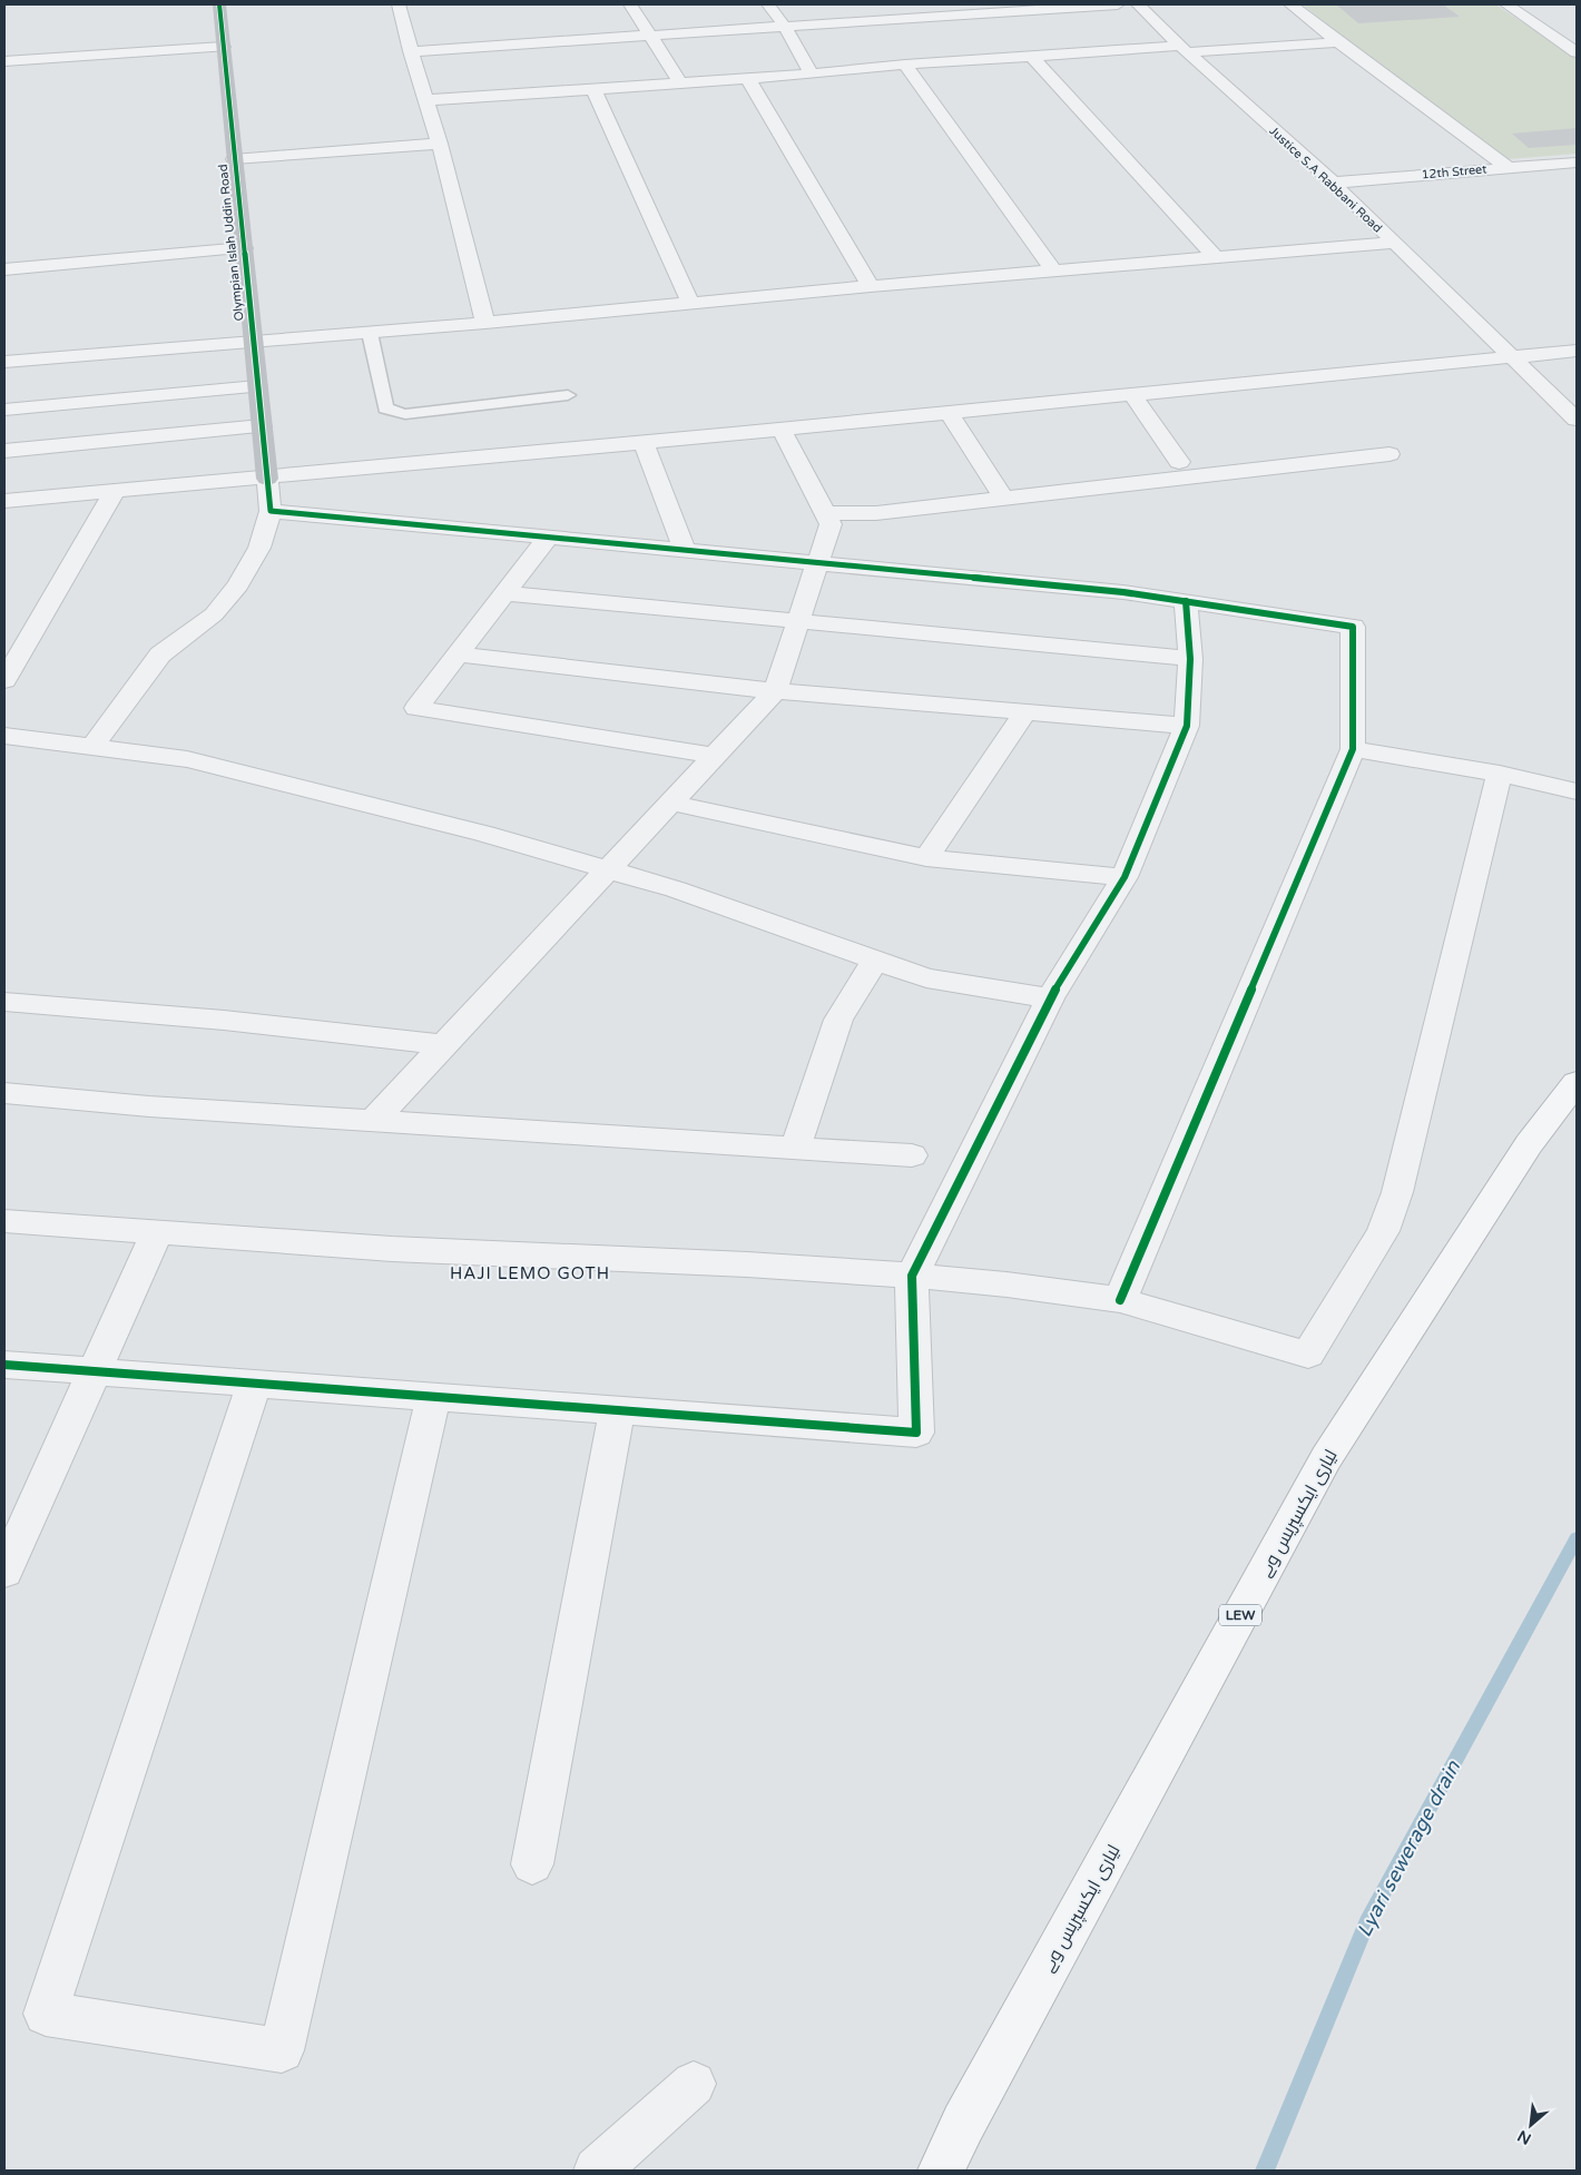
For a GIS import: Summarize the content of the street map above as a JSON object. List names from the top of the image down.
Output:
{
  "streets": {
    "highway": ["لیاری ایکسپریس وے", "LEW"],
    "street": ["12th Street", "Justice S.A Rabbani Road", "Olympian Islah Uddin Road"]
  },
  "crossings": [
    ["12th Street", "Justice S.A Rabbani Road"]
  ],
  "districts": ["HAJI LEMO GOTH"],
  "water": ["Lyari sewerage drain"],
  "north": "bottom left"
}
